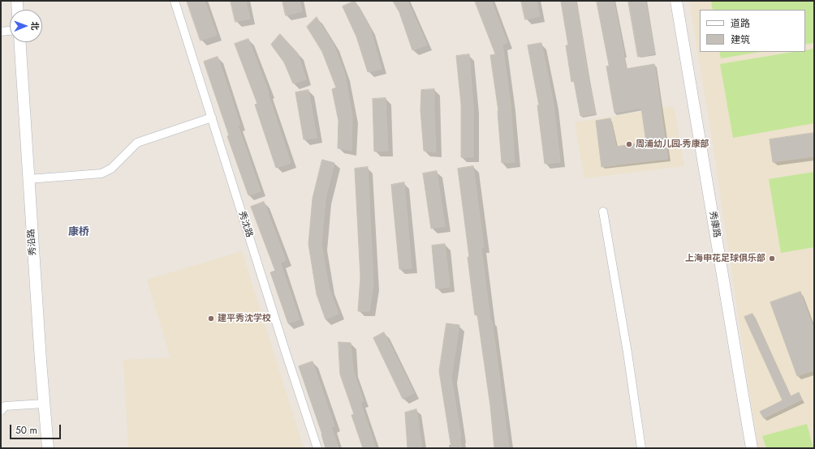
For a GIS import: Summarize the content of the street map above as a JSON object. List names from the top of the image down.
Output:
{
  "streets": {
    "street": ["秀沈路", "秀康路", "秀沿路"]
  },
  "districts": ["康桥"],
  "places": ["周浦幼儿园-秀康部", "上海申花足球俱乐部", "建平秀沈学校"],
  "legend": ["道路", "建筑"],
  "scale_bar": "50 m",
  "north": "right"
}
